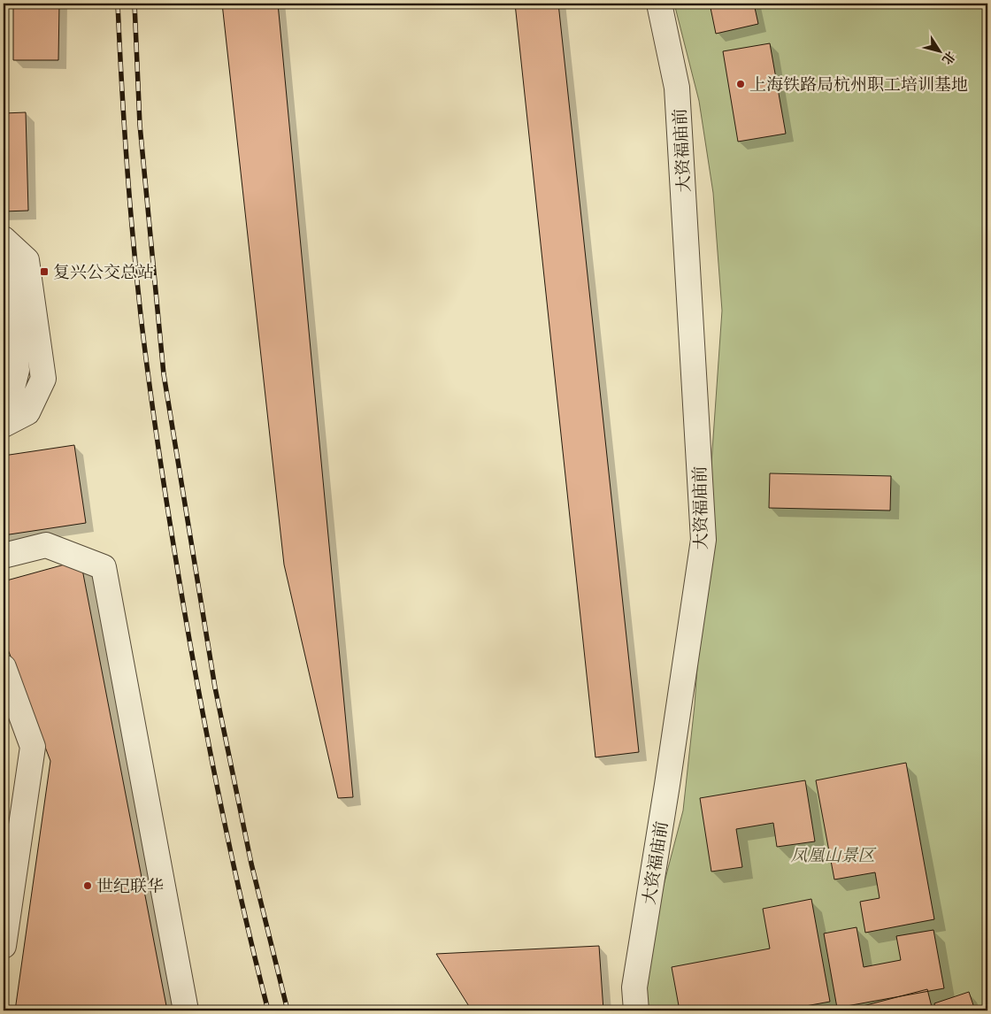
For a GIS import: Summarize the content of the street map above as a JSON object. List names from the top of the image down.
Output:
{
  "streets": {
    "street": ["大资福庙前"]
  },
  "parks": ["凤凰山景区"],
  "places": {
    "other": ["上海铁路局杭州职工培训基地", "世纪联华"],
    "transit": ["复兴公交总站"]
  },
  "north": "bottom right"
}
